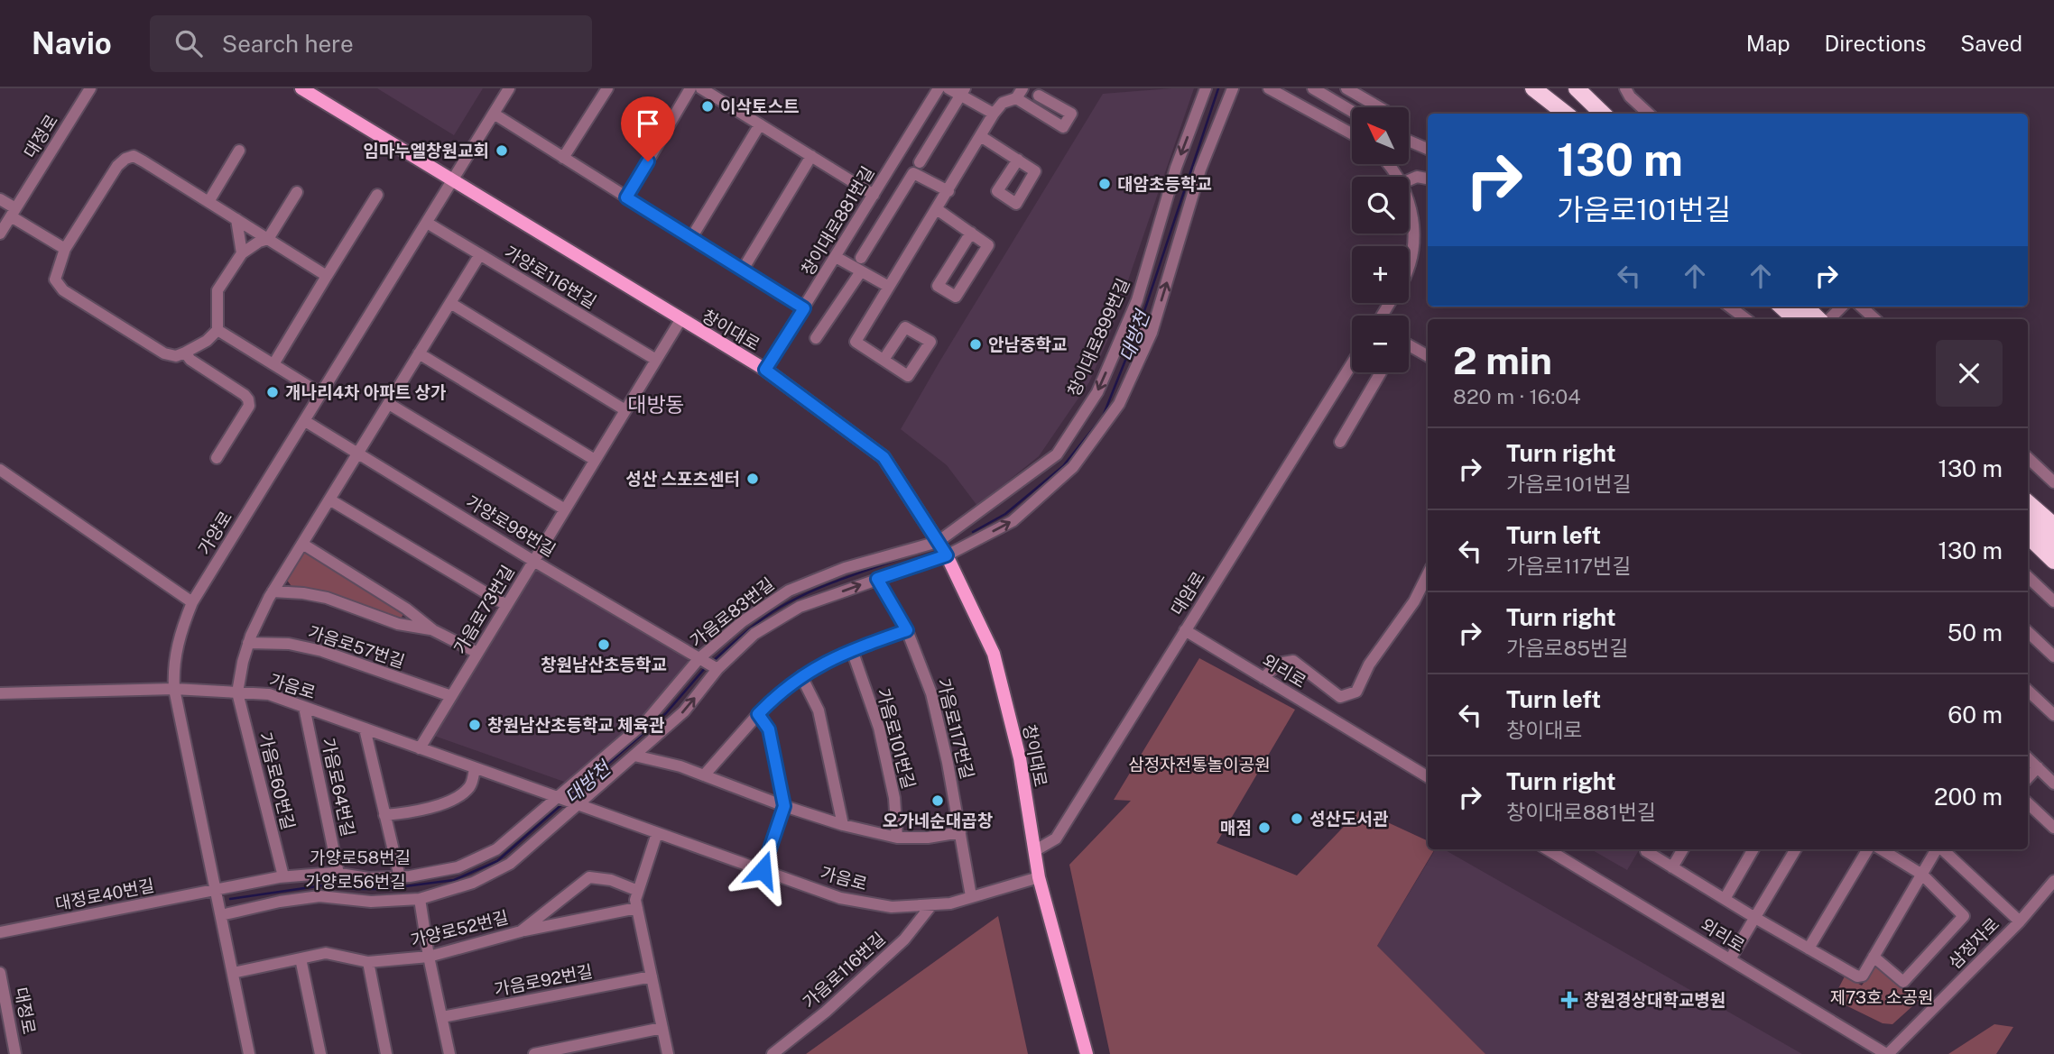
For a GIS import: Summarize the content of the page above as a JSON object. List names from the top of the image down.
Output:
{
  "streets": {
    "main road": ["창이대로"],
    "street": [
      "대정로",
      "창이대로881번길",
      "가양로116번길",
      "창이대로899번길",
      "가양로98번길",
      "가양로",
      "대암로",
      "가음로73번길",
      "가음로83번길",
      "가음로57번길",
      "외리로",
      "가음로",
      "가음로117번길",
      "가음로101번길",
      "가음로60번길",
      "가음로64번길",
      "가양로58번길",
      "가양로56번길",
      "대정로40번길",
      "가양로52번길",
      "삼정자로",
      "가음로116번길",
      "가음로92번길"
    ]
  },
  "crossings": [
    ["창이대로881번길", "창이대로"],
    ["가양로116번길", "가양로"],
    ["가양로116번길", "가음로73번길"],
    ["창이대로", "창이대로899번길"],
    ["창이대로", "가양로"],
    ["창이대로", "대암로"],
    ["창이대로", "가음로73번길"],
    ["창이대로", "가음로83번길"],
    ["창이대로", "가음로"],
    ["창이대로", "가양로56번길"],
    ["창이대로899번길", "가음로83번길"],
    ["가양로98번길", "가양로"],
    ["가양로98번길", "가음로73번길"],
    ["가양로98번길", "가음로83번길"],
    ["가양로98번길", "가양로56번길"],
    ["가양로", "가음로"],
    ["가양로", "가양로58번길"],
    ["가양로", "가양로56번길"],
    ["가양로", "대정로40번길"],
    ["가양로", "가양로52번길"],
    ["대암로", "외리로"],
    ["가음로73번길", "가음로57번길"],
    ["가음로73번길", "가음로"],
    ["가음로83번길", "가음로"],
    ["가음로83번길", "가양로58번길"],
    ["외리로", "삼정자로"],
    ["가음로", "가음로117번길"],
    ["가음로", "가음로60번길"],
    ["가음로", "가음로64번길"],
    ["가음로", "가양로58번길"],
    ["가음로", "가양로56번길"],
    ["가음로", "가음로116번길"],
    ["가음로117번길", "가양로56번길"],
    ["가음로60번길", "가양로58번길"],
    ["가음로64번길", "가양로58번길"],
    ["가양로58번길", "대정로40번길"]
  ],
  "one_way": ["창이대로899번길", "가양로56번길"],
  "districts": ["대방동"],
  "water": ["대방천"],
  "parks": ["삼정자전통놀이공원", "제73호 소공원"],
  "places": {
    "other": [
      "이삭토스트",
      "임마누엘창원교회",
      "대암초등학교",
      "안남중학교",
      "개나리4차 아파트 상가",
      "성산 스포츠센터",
      "창원남산초등학교",
      "창원남산초등학교 체육관",
      "오가네순대곱창",
      "성산도서관",
      "매점"
    ],
    "health": ["창원경상대학교병원"]
  },
  "north": "top left",
  "page": {
    "header": "Navio",
    "search": "Search here",
    "nav": ["Map", "Directions", "Saved"],
    "map_buttons": ["+", "−"],
    "turn": ["130 m", "가음로101번길"],
    "heading": ["2 min", "820 m · 16:04"],
    "list": [
      {
        "name": "Turn right",
        "note": "가음로101번길",
        "value": "130 m"
      },
      {
        "name": "Turn left",
        "note": "가음로117번길",
        "value": "130 m"
      },
      {
        "name": "Turn right",
        "note": "가음로85번길",
        "value": "50 m"
      },
      {
        "name": "Turn left",
        "note": "창이대로",
        "value": "60 m"
      },
      {
        "name": "Turn right",
        "note": "창이대로881번길",
        "value": "200 m"
      }
    ]
  }
}
